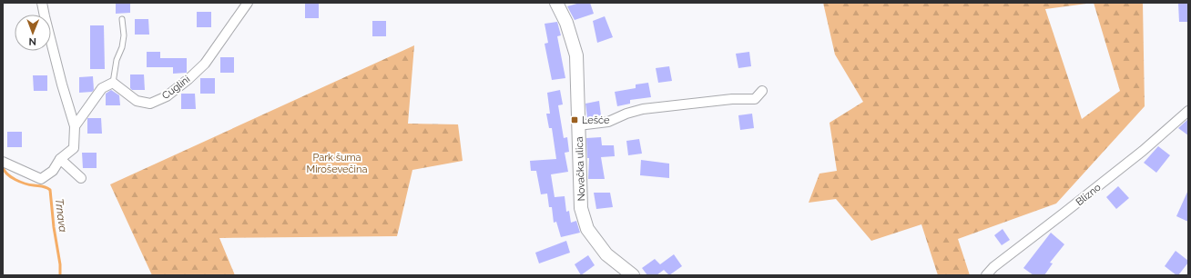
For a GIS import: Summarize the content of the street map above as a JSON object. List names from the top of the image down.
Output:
{
  "streets": {
    "street": ["Cuglini", "Novačka ulica", "Blizno"]
  },
  "water": ["Trnava"],
  "parks": ["Park šuma Miroševečina"],
  "places": {
    "transit": ["Lešće"]
  },
  "north": "bottom"
}
